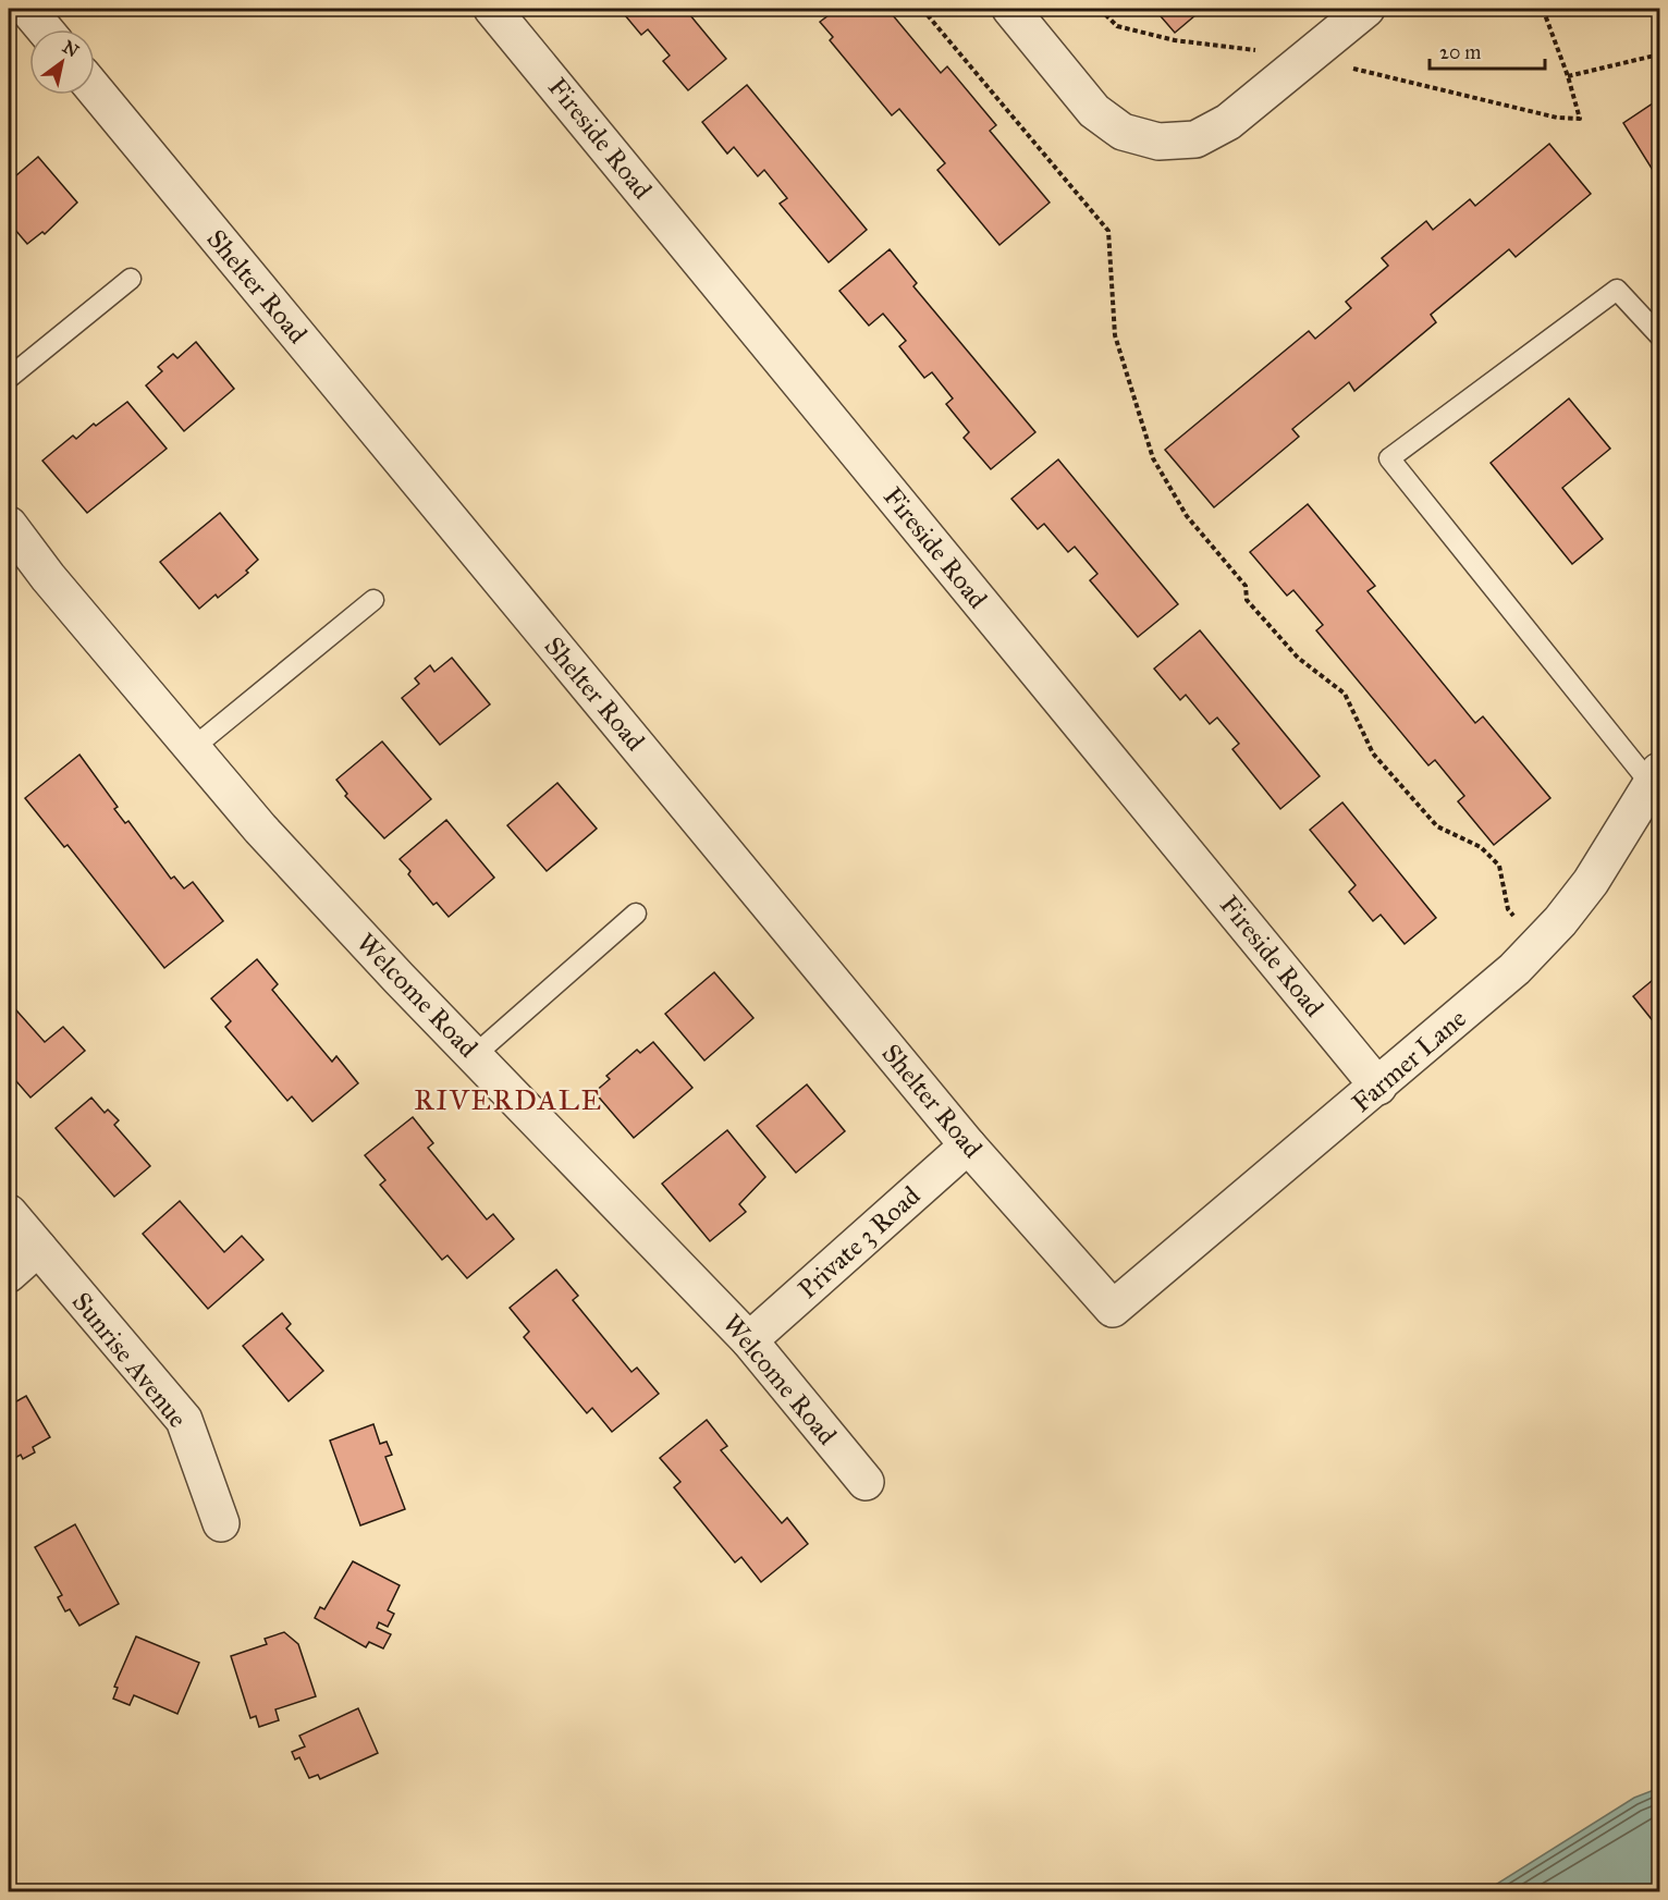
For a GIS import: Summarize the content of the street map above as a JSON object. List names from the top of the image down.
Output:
{
  "streets": {
    "street": [
      "Fireside Road",
      "Shelter Road",
      "Welcome Road",
      "Farmer Lane",
      "Private 3 Road",
      "Sunrise Avenue"
    ]
  },
  "crossings": [
    ["Fireside Road", "Farmer Lane"],
    ["Shelter Road", "Farmer Lane"],
    ["Shelter Road", "Private 3 Road"],
    ["Welcome Road", "Private 3 Road"]
  ],
  "districts": ["RIVERDALE"],
  "scale_bar": "20 m",
  "north": "top right"
}
